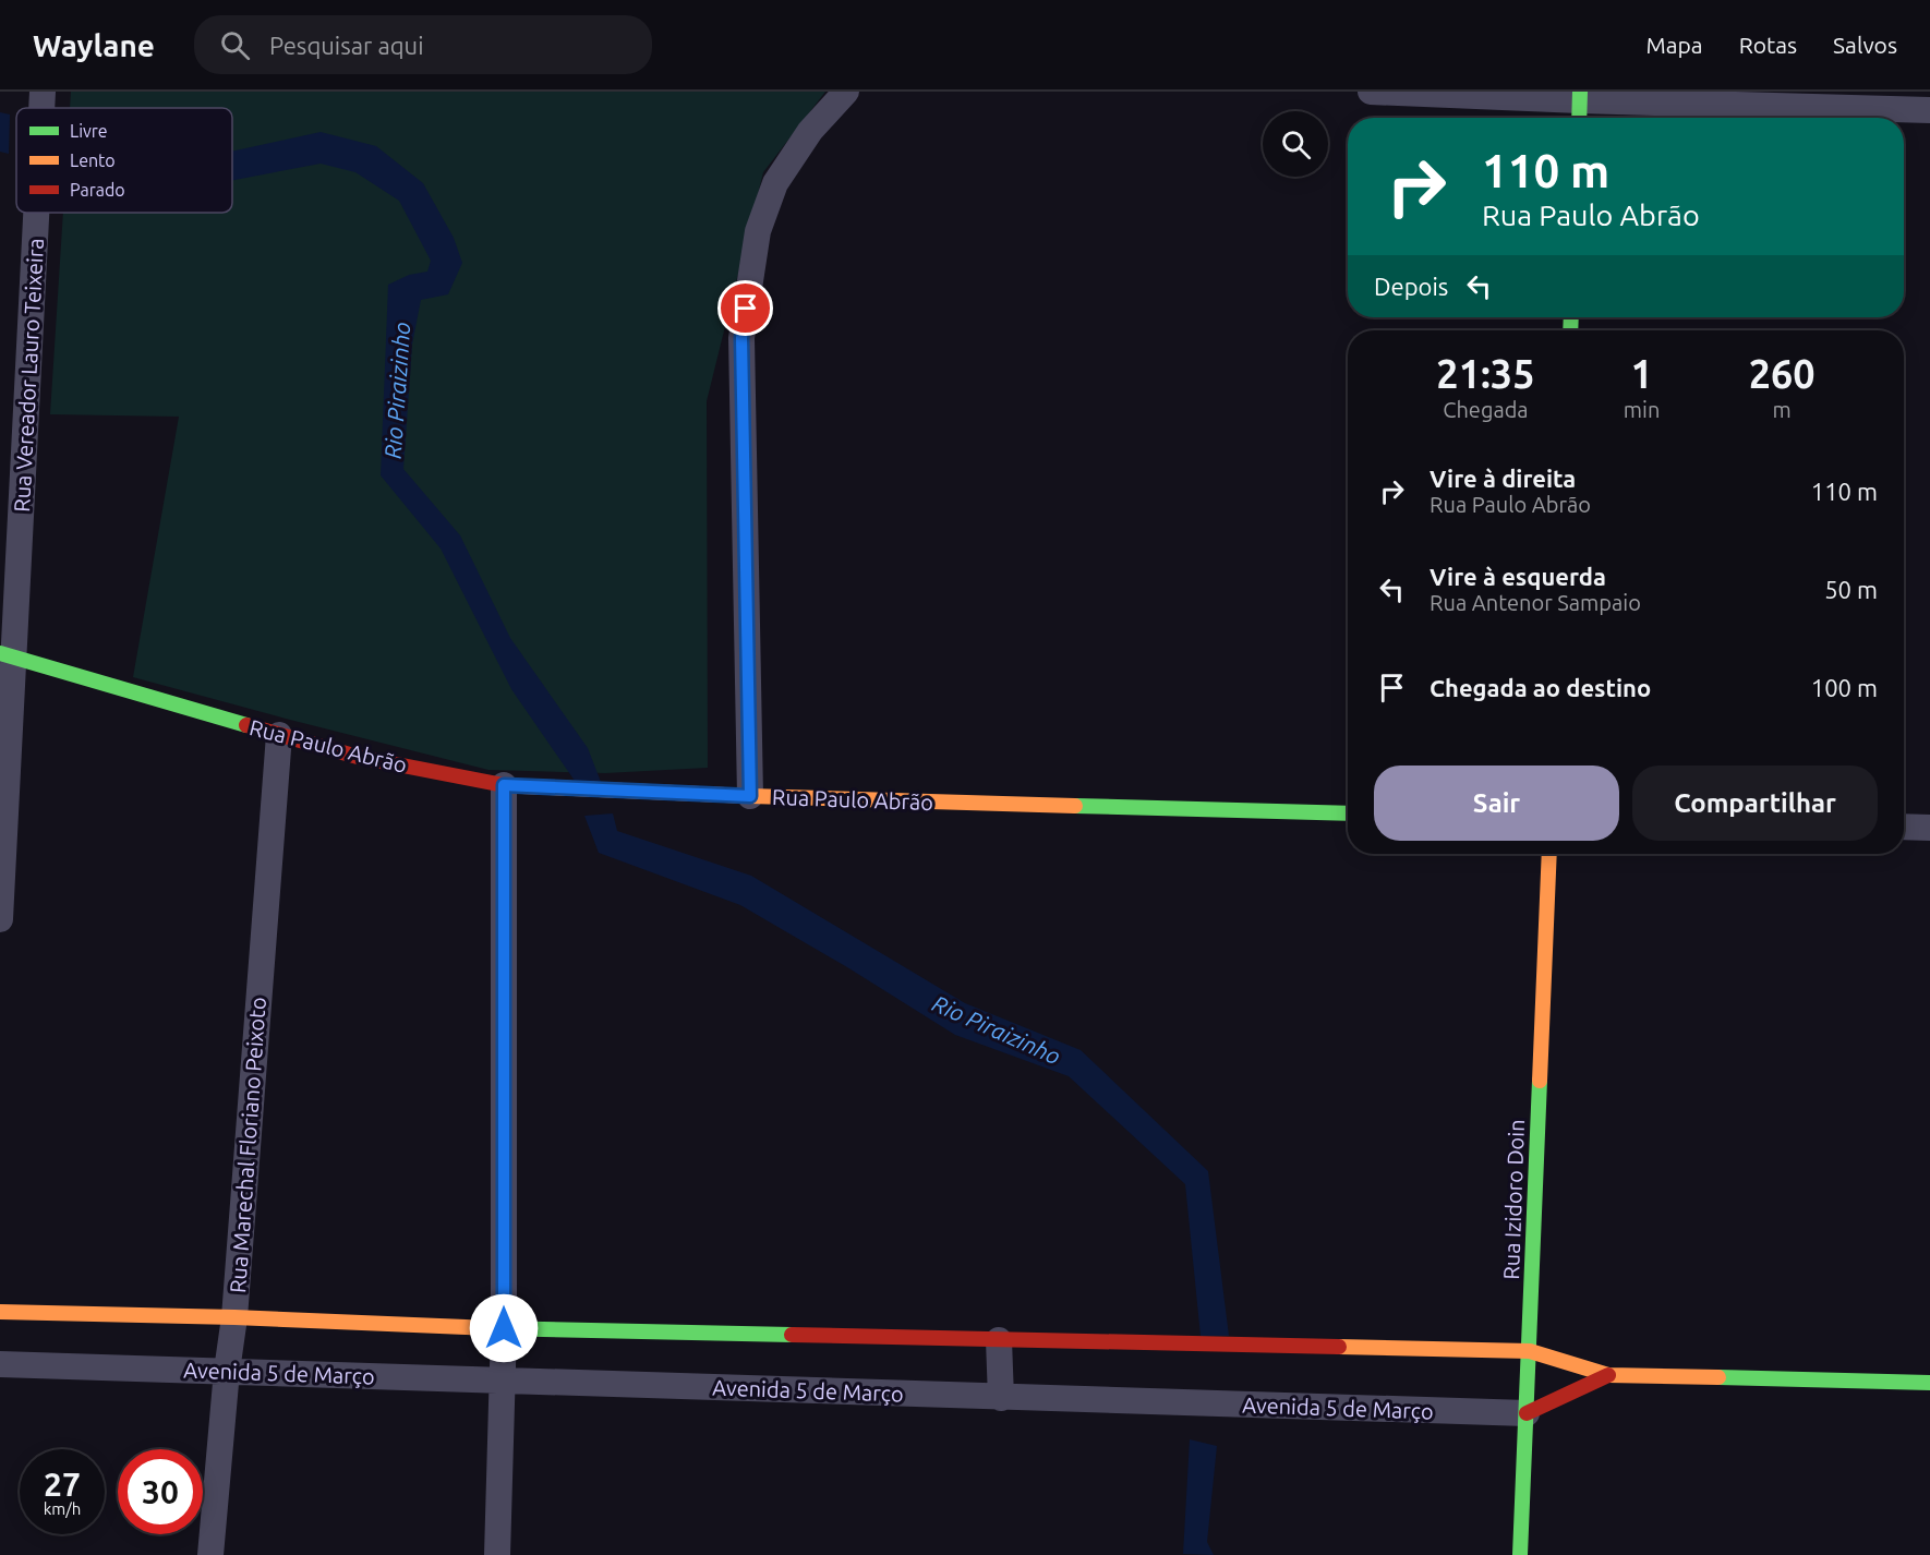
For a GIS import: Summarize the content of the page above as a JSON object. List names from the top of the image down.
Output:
{
  "streets": {
    "street": [
      "Rua Vereador Lauro Teixeira",
      "Rua Paulo Abrão",
      "Rua Marechal Floriano Peixoto",
      "Rua Izidoro Doin",
      "Avenida 5 de Março"
    ]
  },
  "crossings": [
    ["Rua Vereador Lauro Teixeira", "Rua Paulo Abrão"],
    ["Rua Paulo Abrão", "Rua Marechal Floriano Peixoto"],
    ["Rua Marechal Floriano Peixoto", "Avenida 5 de Março"],
    ["Rua Izidoro Doin", "Avenida 5 de Março"]
  ],
  "water": ["Rio Piraizinho"],
  "legend": ["Livre", "Lento", "Parado"],
  "page": {
    "header": "Waylane",
    "search": "Pesquisar aqui",
    "nav": ["Mapa", "Rotas", "Salvos"],
    "turn": ["110 m", "Rua Paulo Abrão"],
    "then": "Depois",
    "eta": [
      "21:35",
      "Chegada",
      "1",
      "min",
      "260",
      "m"
    ],
    "list": [
      {
        "name": "Vire à direita",
        "note": "Rua Paulo Abrão",
        "value": "110 m"
      },
      {
        "name": "Vire à esquerda",
        "note": "Rua Antenor Sampaio",
        "value": "50 m"
      },
      {
        "name": "Chegada ao destino",
        "value": "100 m"
      }
    ],
    "buttons": ["Sair", "Compartilhar"],
    "speed": "27 km/h",
    "limit": "30"
  }
}
